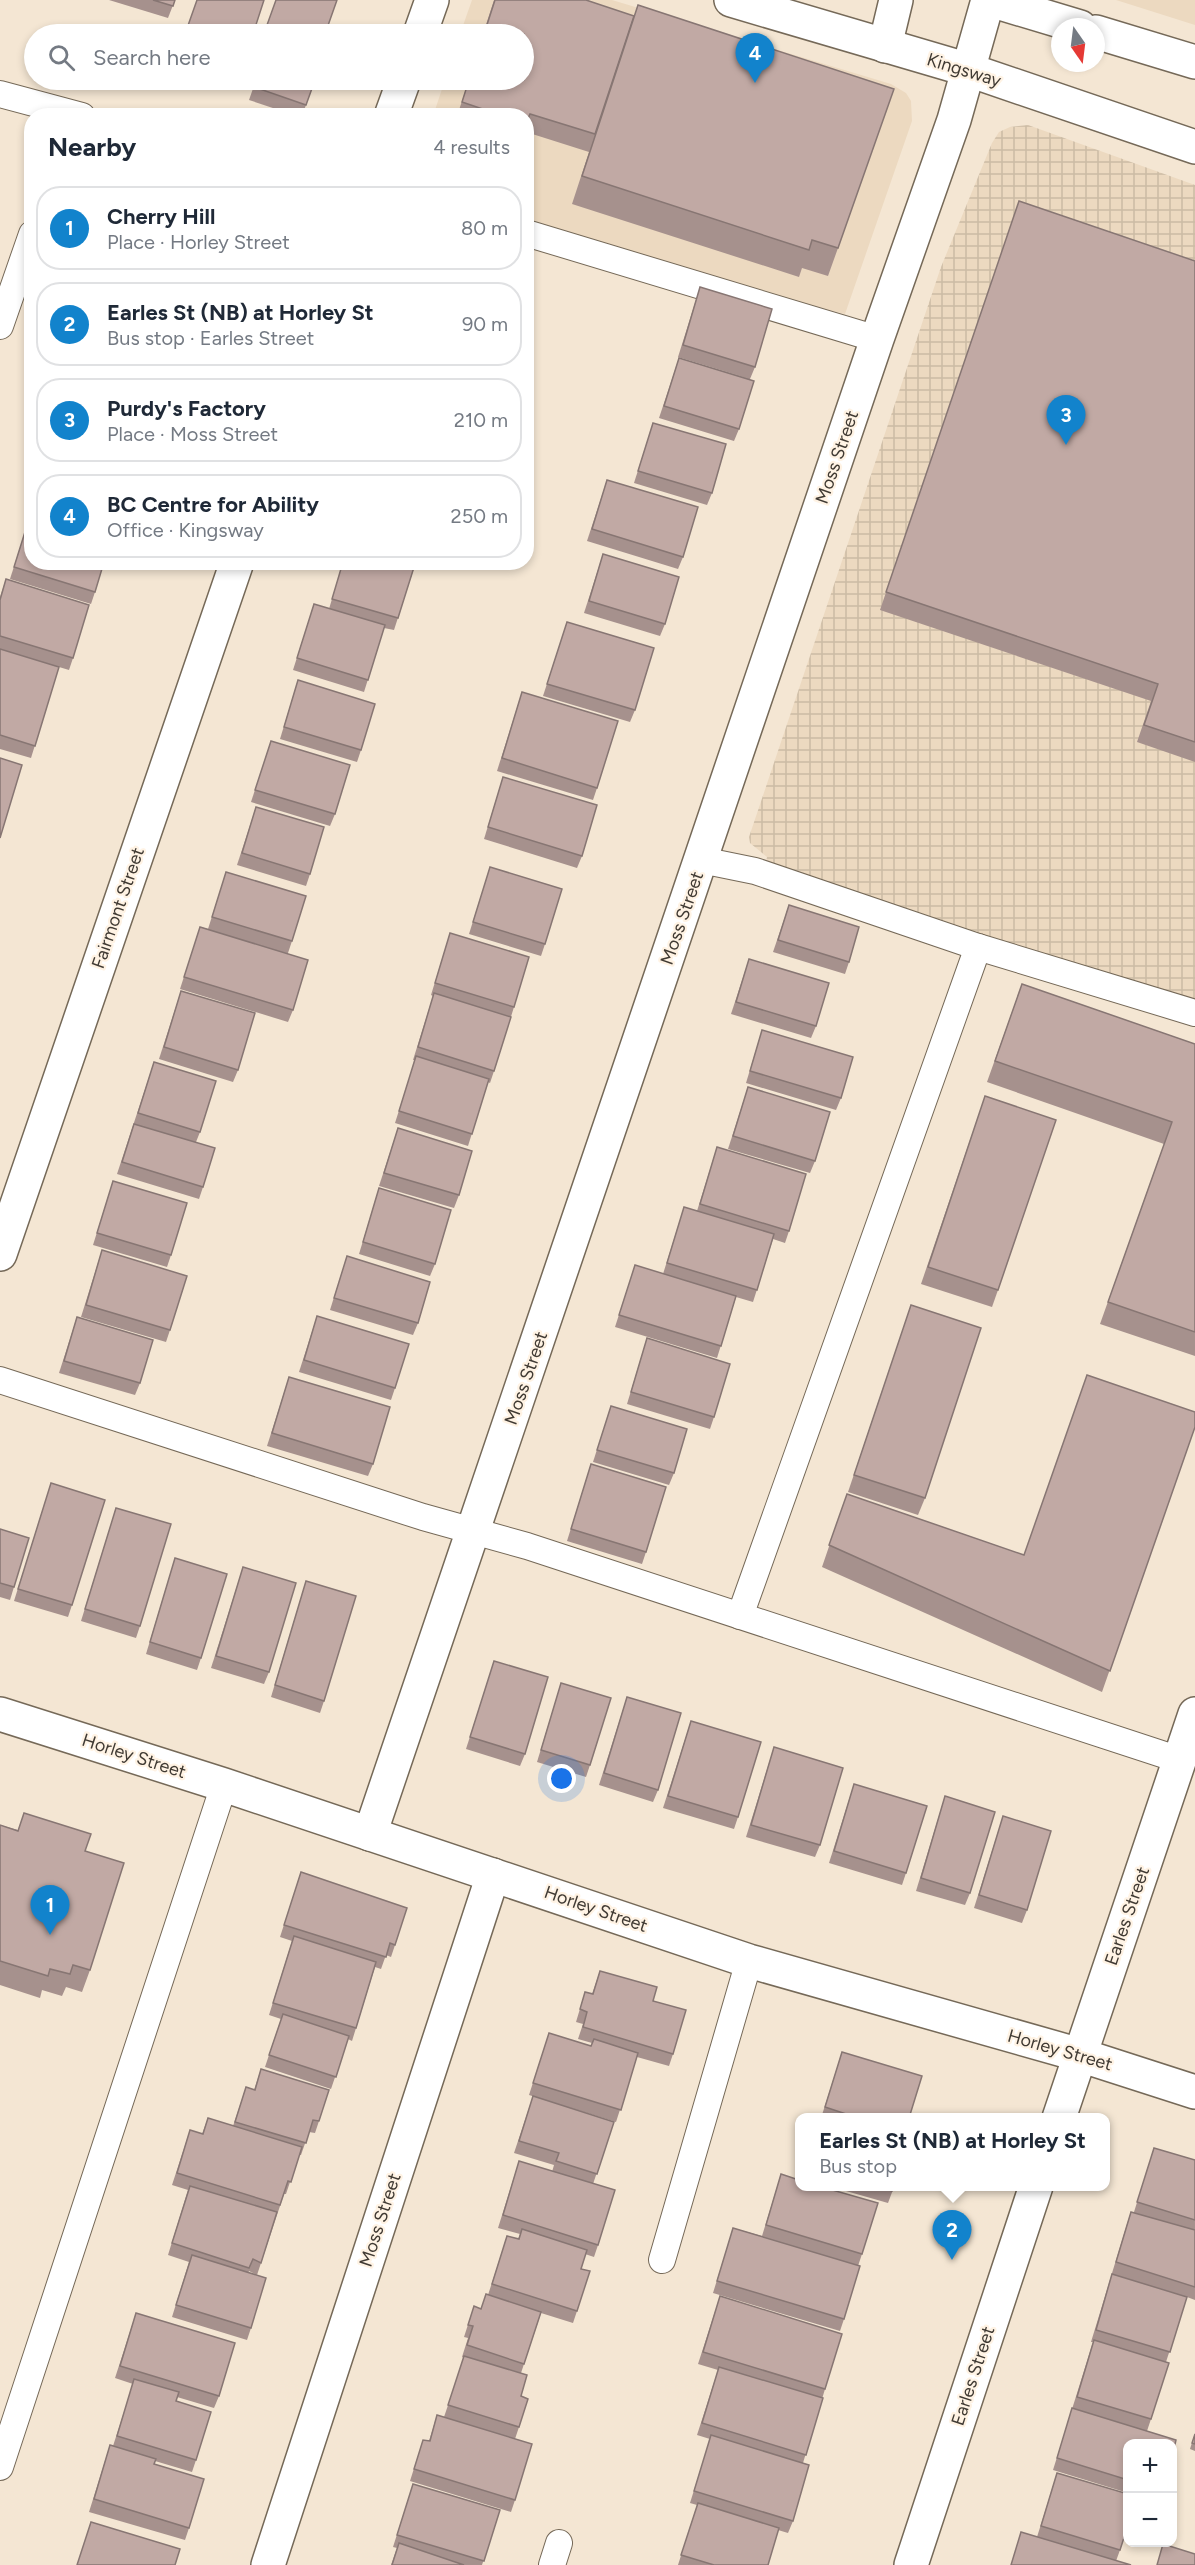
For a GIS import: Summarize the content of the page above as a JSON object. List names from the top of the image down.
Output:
{
  "streets": {
    "street": [
      "Kingsway",
      "Moss Street",
      "Fairmont Street",
      "Horley Street",
      "Earles Street"
    ]
  },
  "crossings": [
    ["Kingsway", "Moss Street"],
    ["Moss Street", "Horley Street"],
    ["Horley Street", "Earles Street"]
  ],
  "north": "bottom",
  "page": {
    "search": "Search here",
    "pins": [
      "4",
      "3",
      "1",
      "2"
    ],
    "heading": ["Nearby", "4 results"],
    "list": [
      {
        "mark": "1",
        "name": "Cherry Hill",
        "note": "Place · Horley Street",
        "value": "80 m"
      },
      {
        "mark": "2",
        "name": "Earles St (NB) at Horley St",
        "note": "Bus stop · Earles Street",
        "value": "90 m"
      },
      {
        "mark": "3",
        "name": "Purdy's Factory",
        "note": "Place · Moss Street",
        "value": "210 m"
      },
      {
        "mark": "4",
        "name": "BC Centre for Ability",
        "note": "Office · Kingsway",
        "value": "250 m"
      }
    ],
    "popup": ["Earles St (NB) at Horley St", "Bus stop"],
    "map_buttons": ["+", "−"]
  }
}
